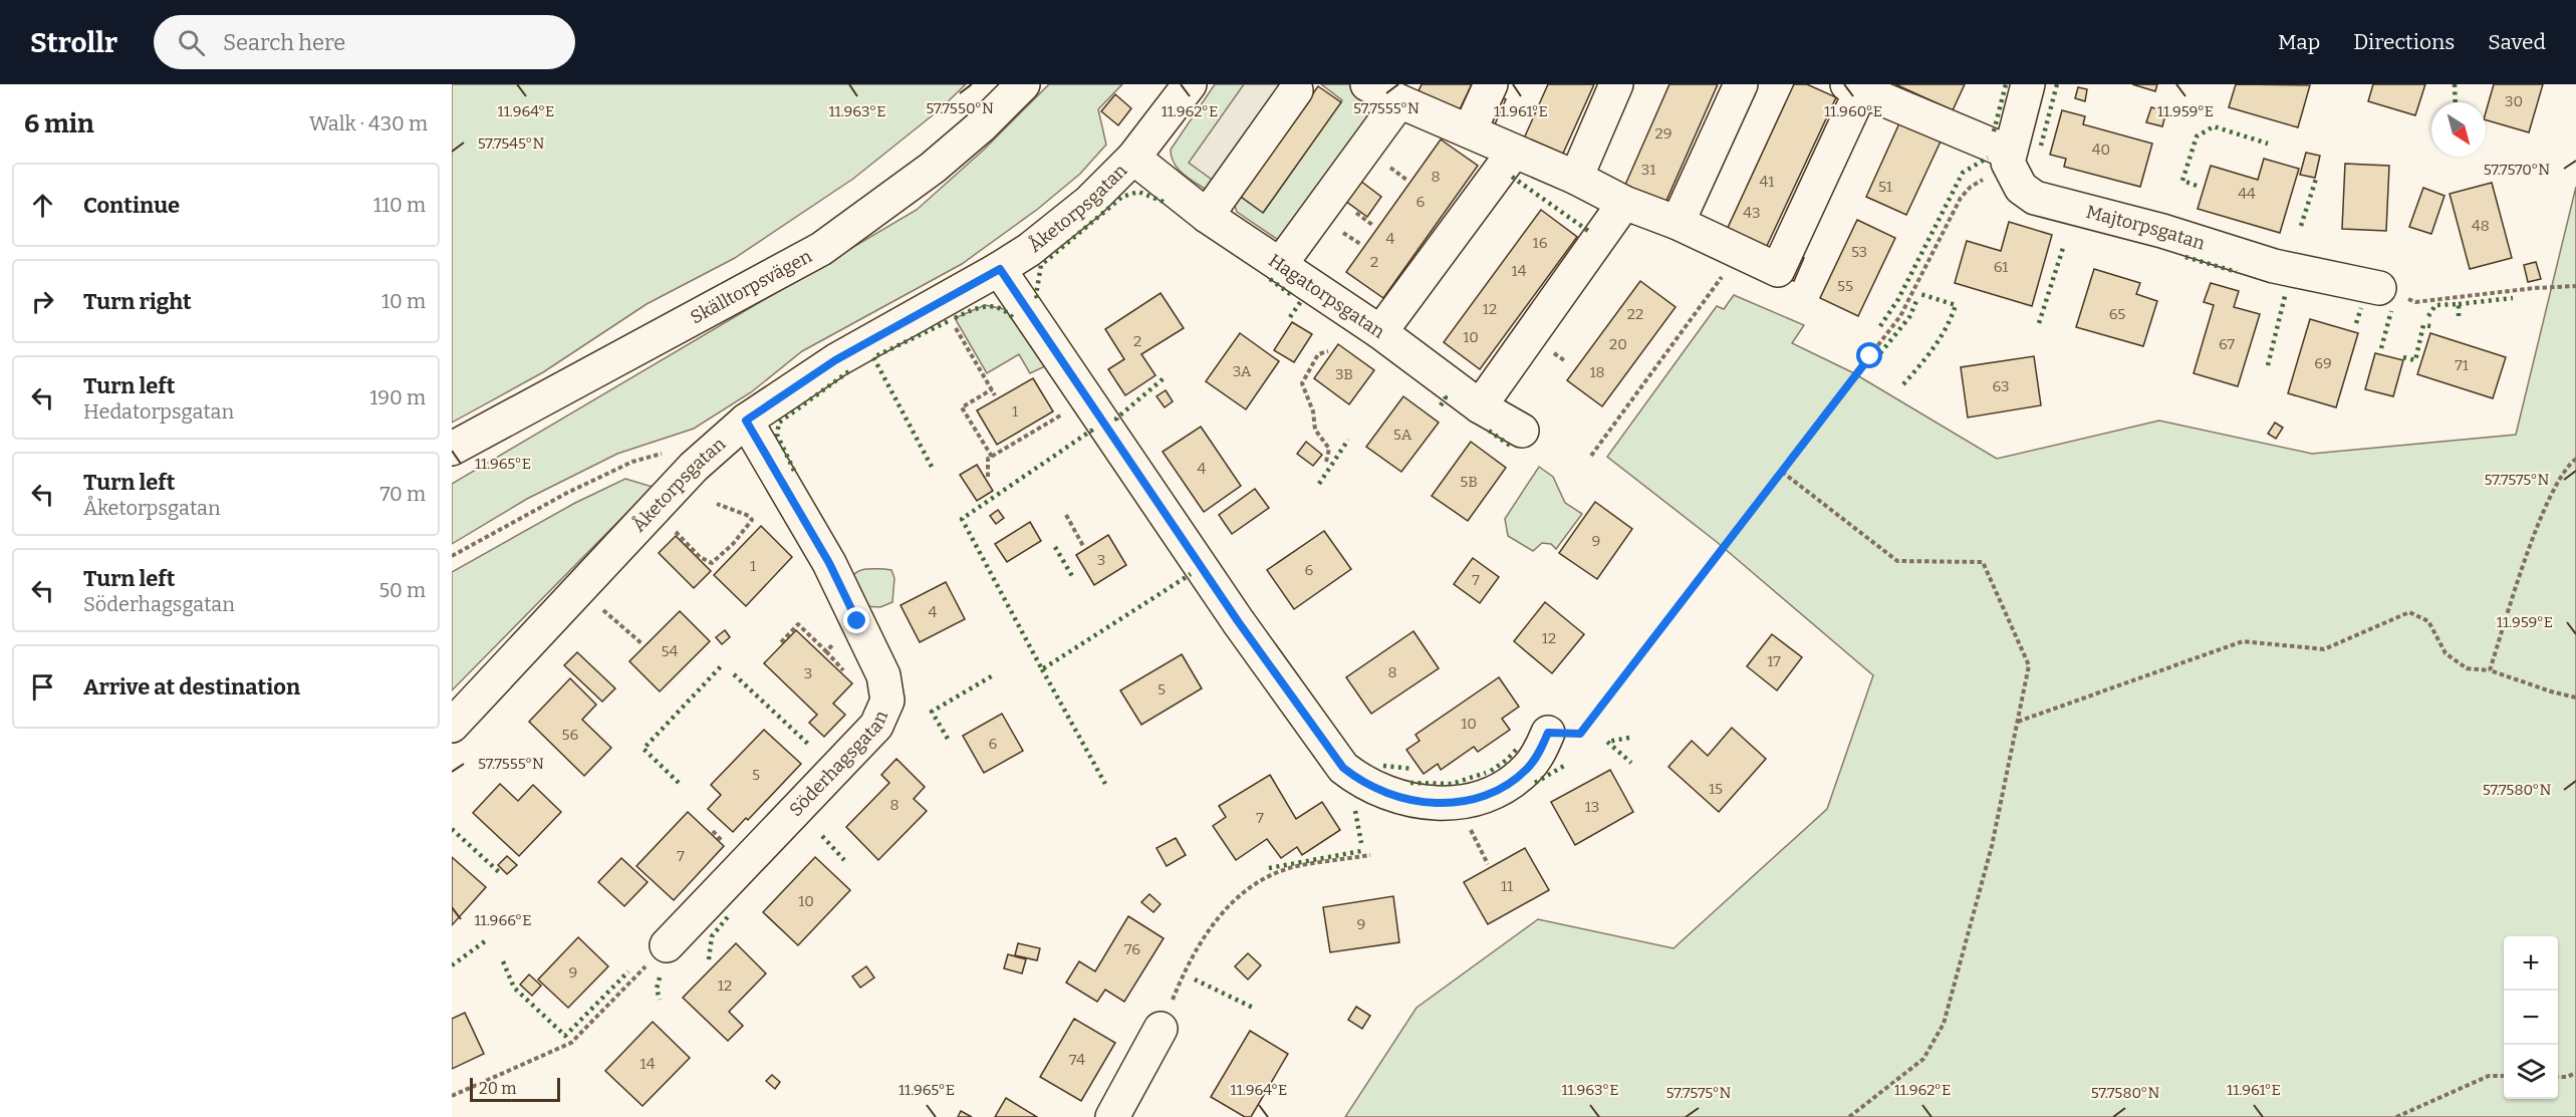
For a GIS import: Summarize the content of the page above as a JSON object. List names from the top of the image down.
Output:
{
  "streets": {
    "street": [
      "Åketorpsgatan",
      "Majtorpsgatan",
      "Skälltorpsvägen",
      "Hagatorpsgatan",
      "Söderhagsgatan"
    ]
  },
  "crossings": [
    ["Åketorpsgatan", "Hagatorpsgatan"],
    ["Åketorpsgatan", "Söderhagsgatan"]
  ],
  "house_numbers": [
    "30",
    "29",
    "40",
    "31",
    "8",
    "41",
    "51",
    "44",
    "6",
    "43",
    "48",
    "4",
    "16",
    "53",
    "2",
    "61",
    "14",
    "55",
    "12",
    "22",
    "65",
    "10",
    "2",
    "20",
    "67",
    "69",
    "71",
    "3A",
    "18",
    "3B",
    "63",
    "1",
    "5A",
    "4",
    "5B",
    "9",
    "3",
    "1",
    "6",
    "7",
    "4",
    "12",
    "54",
    "17",
    "8",
    "3",
    "5",
    "10",
    "56",
    "6",
    "5",
    "15",
    "8",
    "13",
    "7",
    "7",
    "11",
    "10",
    "9",
    "76",
    "9",
    "12",
    "74",
    "14"
  ],
  "scale_bar": "20 m",
  "north": "bottom right",
  "page": {
    "header": "Strollr",
    "search": "Search here",
    "nav": ["Map", "Directions", "Saved"],
    "heading": ["6 min", "Walk · 430 m"],
    "list": [
      ["Continue", "110 m"],
      ["Turn right", "10 m"],
      ["Turn left", "Hedatorpsgatan", "190 m"],
      ["Turn left", "Åketorpsgatan", "70 m"],
      ["Turn left", "Söderhagsgatan", "50 m"],
      "Arrive at destination"
    ],
    "map_buttons": ["+", "−"],
    "scale": "20 m"
  },
  "coordinates": [
    "57.7550°N",
    "57.7555°N",
    "11.964°E",
    "11.963°E",
    "11.962°E",
    "11.961°E",
    "11.960°E",
    "11.959°E",
    "57.7545°N",
    "57.7570°N",
    "11.965°E",
    "57.7575°N",
    "57.7580°N",
    "11.966°E"
  ]
}
